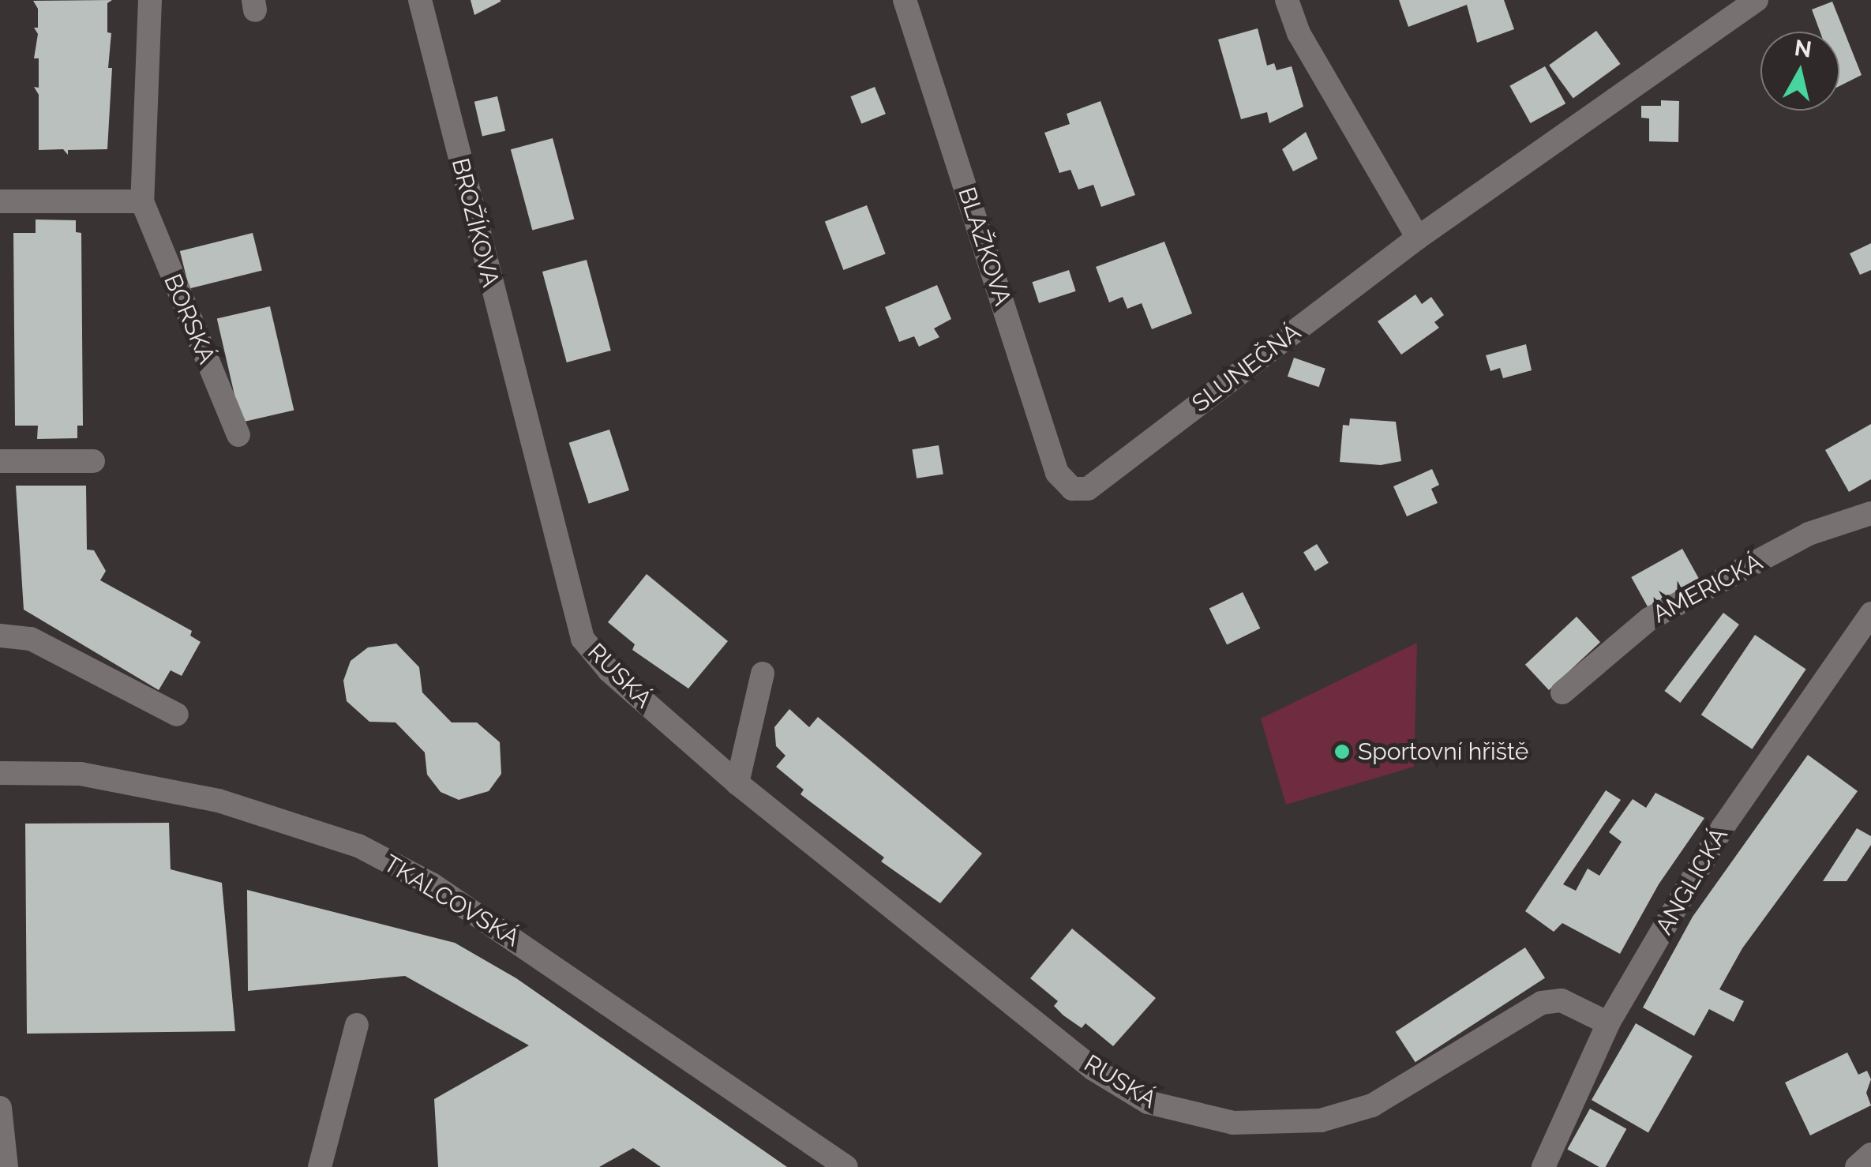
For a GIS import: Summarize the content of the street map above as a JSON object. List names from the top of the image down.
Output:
{
  "streets": {
    "street": [
      "BROŽÍKOVA",
      "BLAŽKOVA",
      "BORSKÁ",
      "SLUNEČNÁ",
      "AMERICKÁ",
      "RUSKÁ",
      "ANGLICKÁ",
      "TKALCOVSKÁ"
    ]
  },
  "crossings": [
    ["BROŽÍKOVA", "RUSKÁ"],
    ["BLAŽKOVA", "SLUNEČNÁ"],
    ["RUSKÁ", "ANGLICKÁ"]
  ],
  "places": ["Sportovní hřiště"],
  "north": "top"
}
